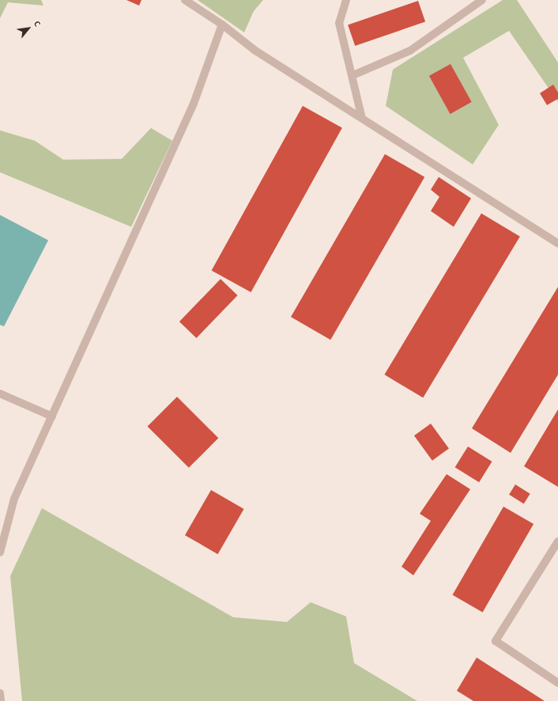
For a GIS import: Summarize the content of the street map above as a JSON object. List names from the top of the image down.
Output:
{
  "north": "top right"
}
